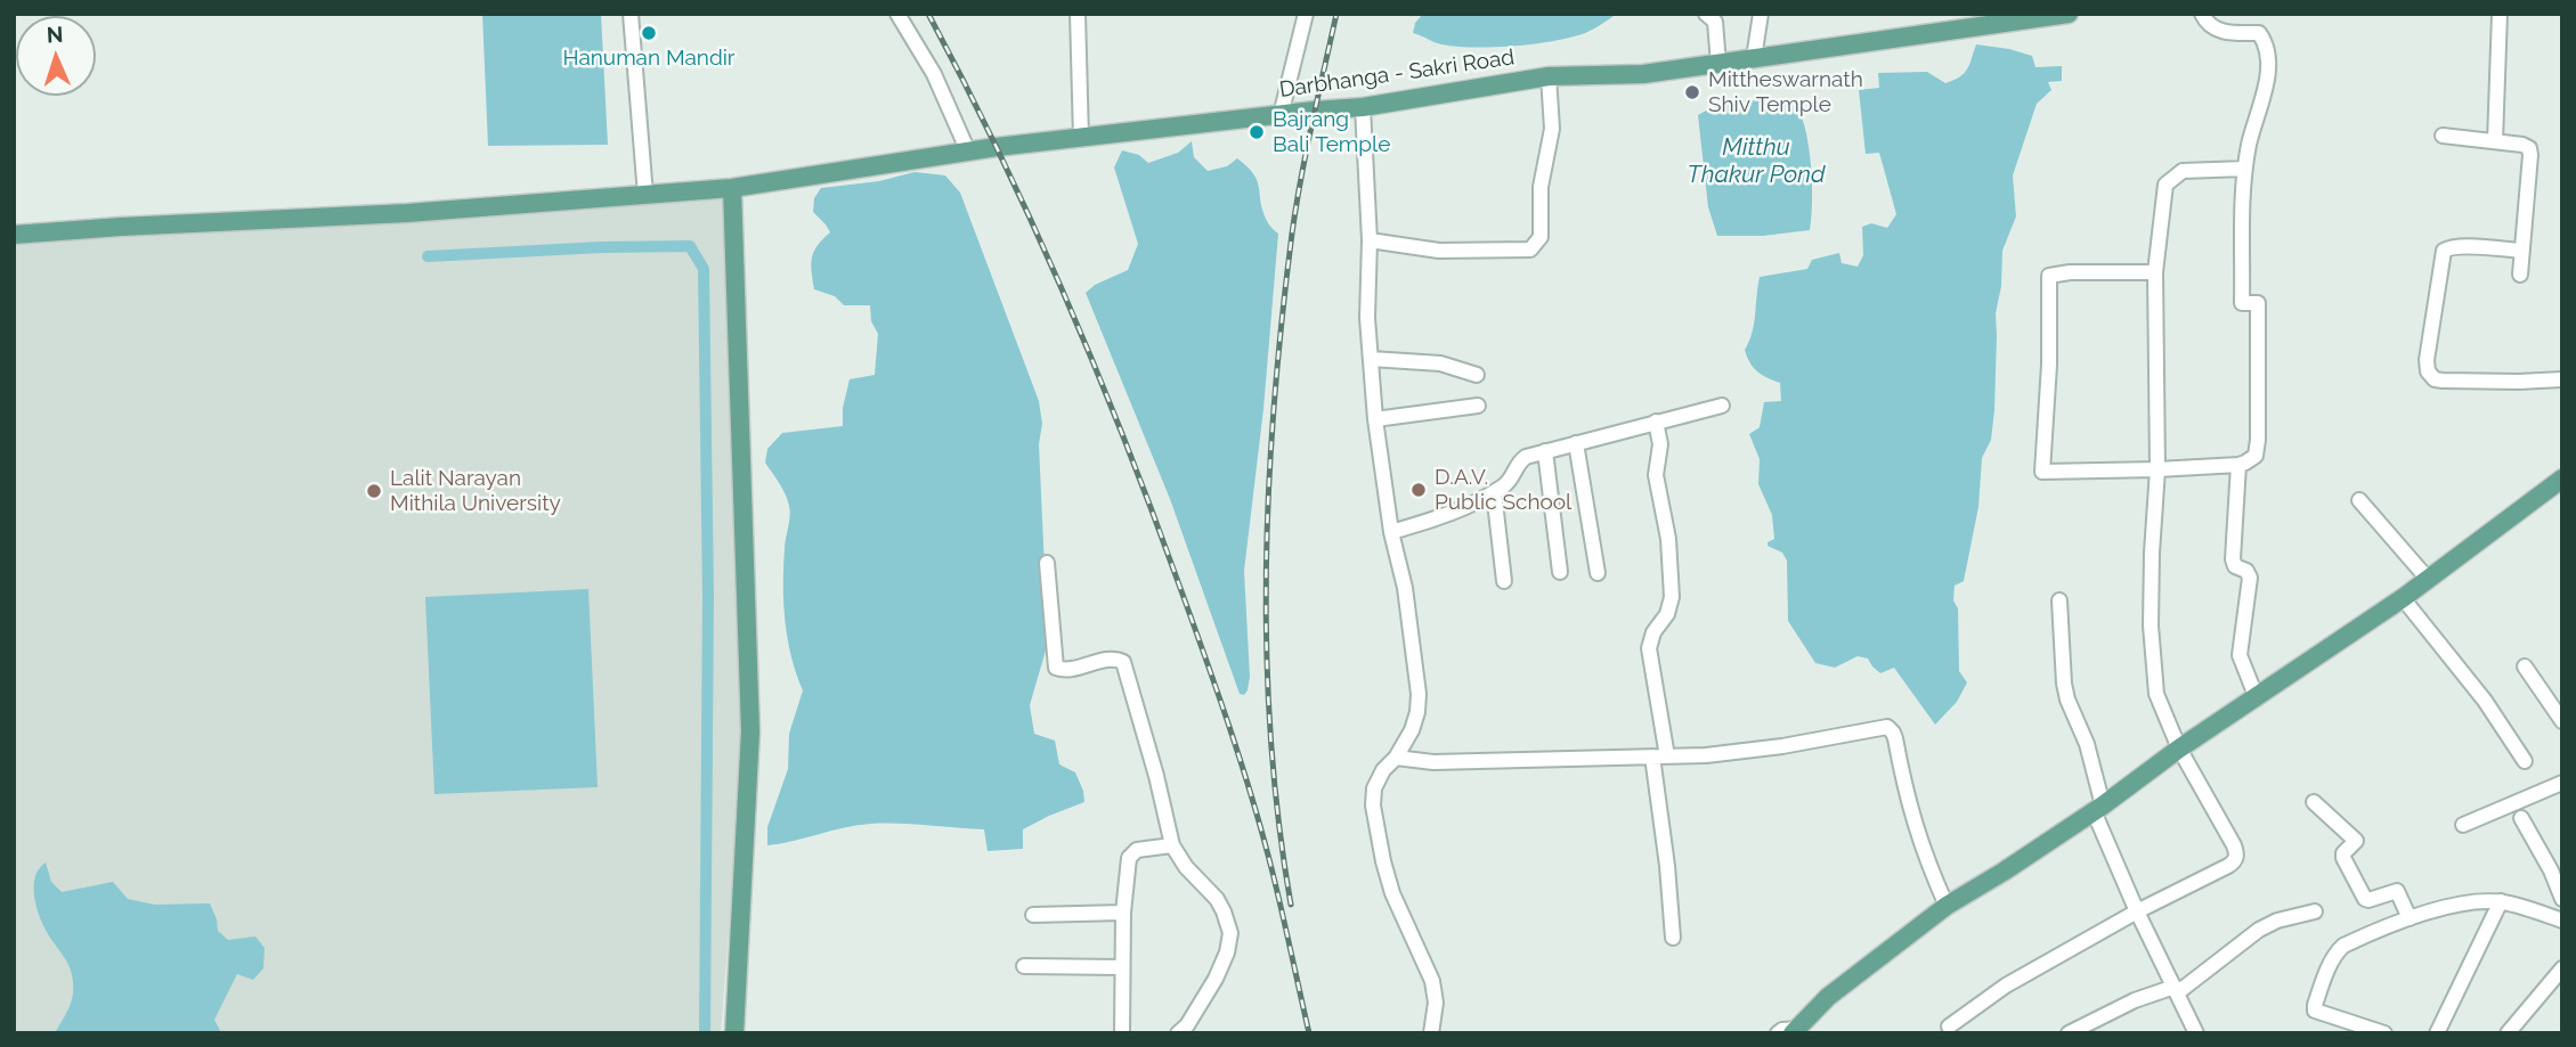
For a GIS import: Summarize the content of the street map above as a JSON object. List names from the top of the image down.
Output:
{
  "streets": {
    "main road": ["Darbhanga - Sakri Road"]
  },
  "water": ["Mitthu Thakur Pond"],
  "places": [
    "Hanuman Mandir",
    "Mittheswarnath Shiv Temple",
    "Bajrang Bali Temple",
    "D.A.V. Public School",
    "Lalit Narayan Mithila University"
  ],
  "north": "top"
}
